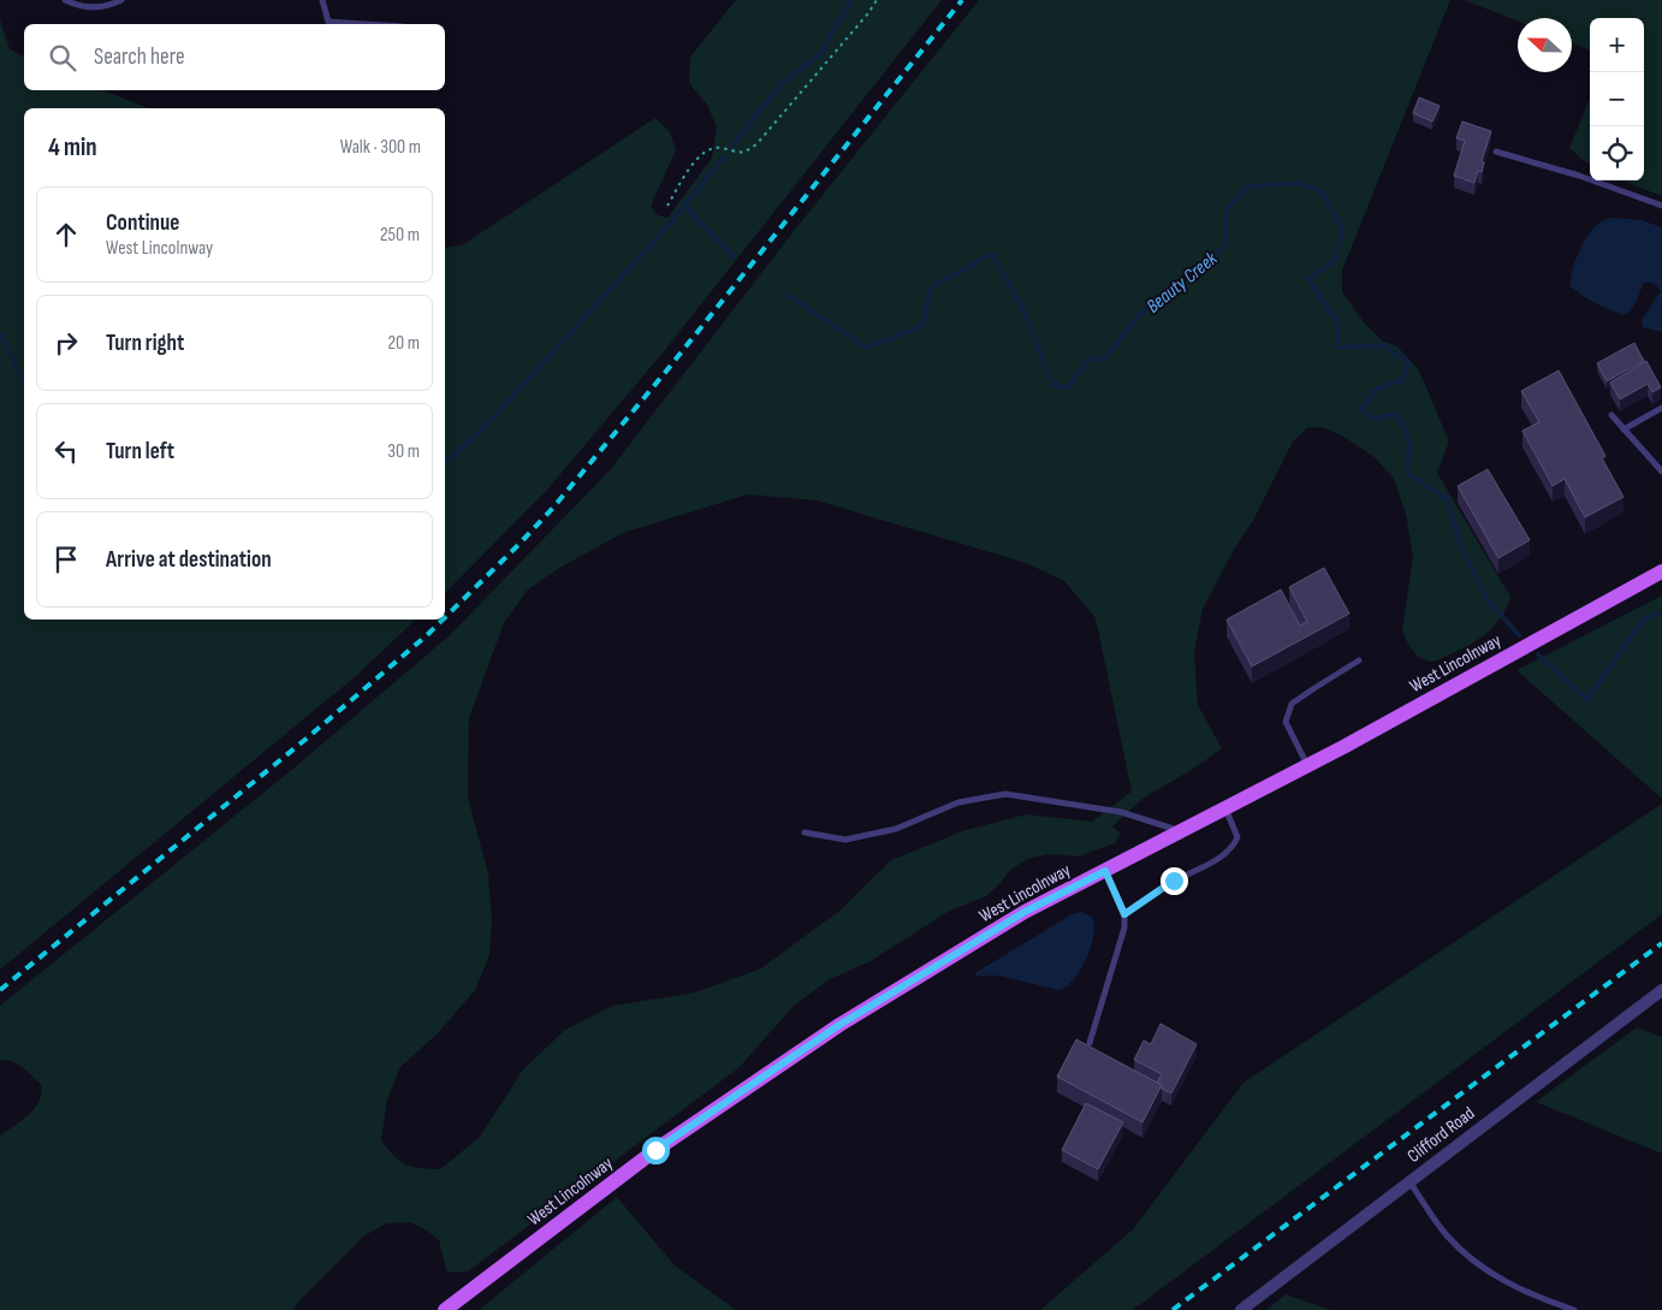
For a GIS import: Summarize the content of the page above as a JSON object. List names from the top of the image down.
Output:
{
  "streets": {
    "main road": ["West Lincolnway"],
    "street": ["Clifford Road"]
  },
  "water": ["Beauty Creek"],
  "north": "left",
  "page": {
    "map_buttons": ["+", "−"],
    "search": "Search here",
    "heading": ["4 min", "Walk · 300 m"],
    "list": [
      ["Continue", "West Lincolnway", "250 m"],
      ["Turn right", "20 m"],
      ["Turn left", "30 m"],
      "Arrive at destination"
    ]
  }
}
